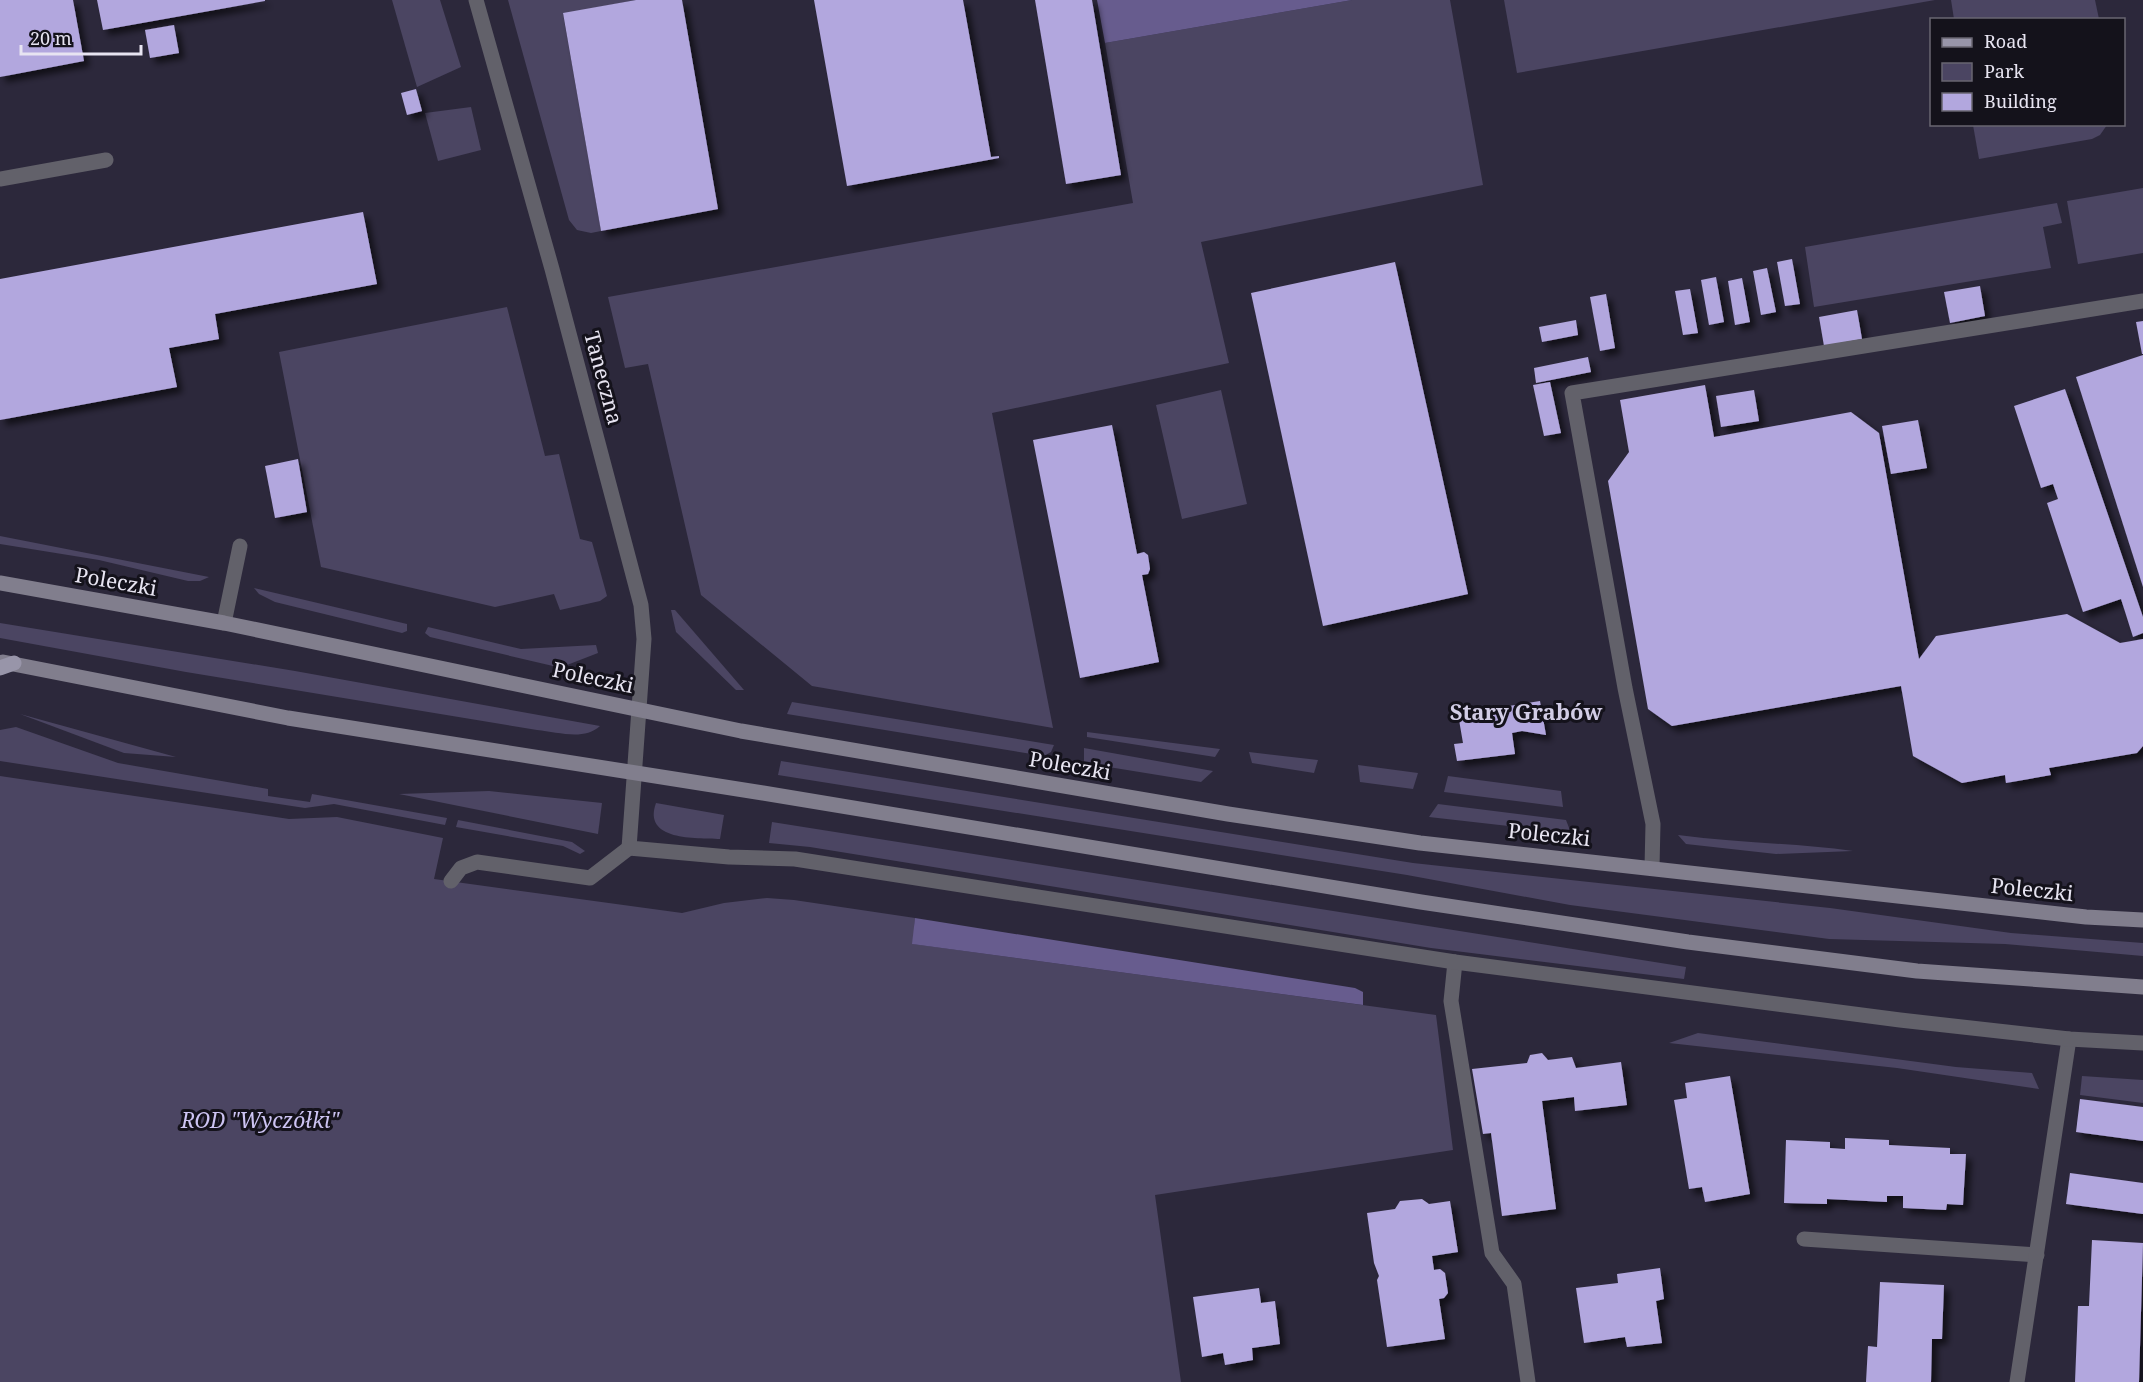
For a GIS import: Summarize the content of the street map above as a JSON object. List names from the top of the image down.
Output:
{
  "streets": {
    "main road": ["Poleczki"],
    "street": ["Taneczna"]
  },
  "crossings": [
    ["Taneczna", "Poleczki"]
  ],
  "districts": ["Stary Grabów"],
  "parks": ["ROD \"Wyczółki\""],
  "legend": ["Road", "Park", "Building"],
  "scale_bar": "20 m"
}
